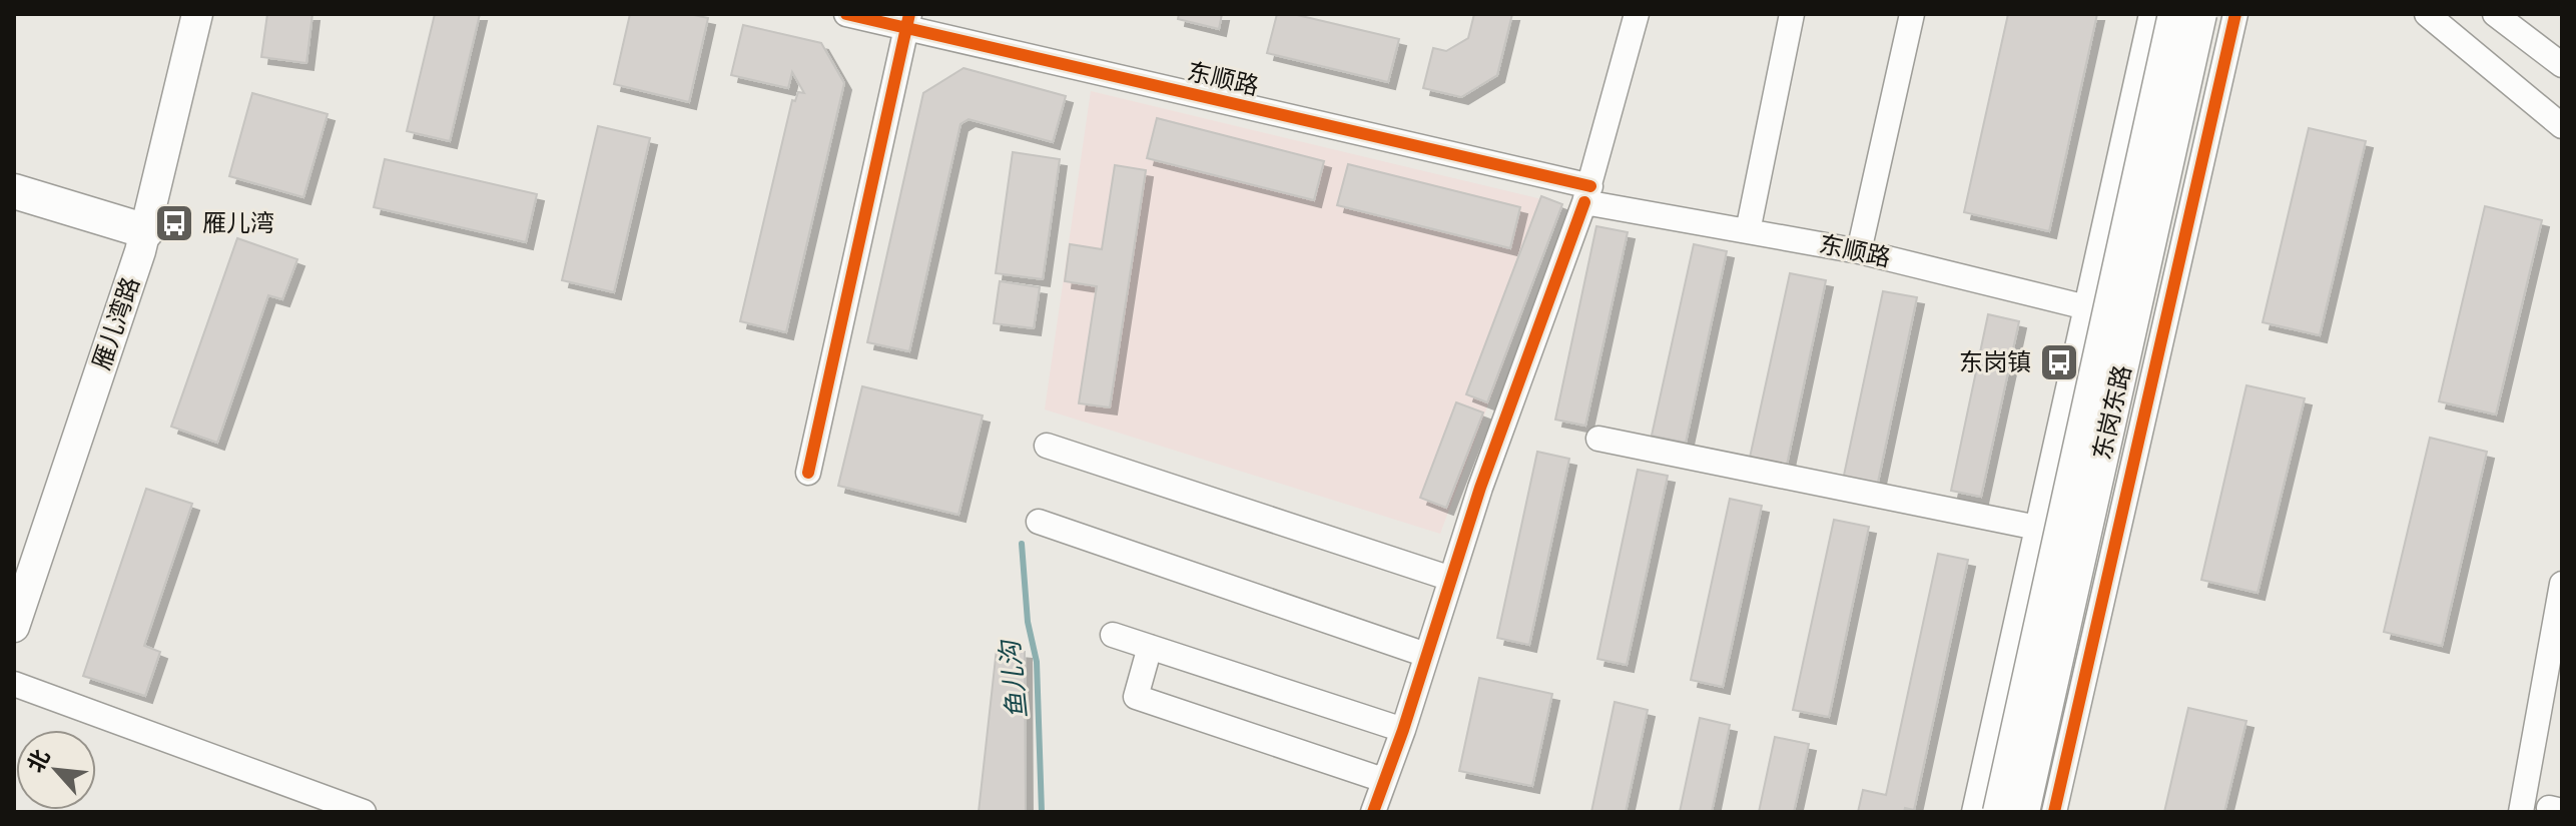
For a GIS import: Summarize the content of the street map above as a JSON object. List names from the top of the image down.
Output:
{
  "streets": {
    "main road": ["雁儿湾路", "东岗东路"],
    "street": ["东顺路"]
  },
  "water": ["鱼儿沟"],
  "places": {
    "bus stop": ["雁儿湾", "东岗镇"]
  },
  "north": "top left"
}
